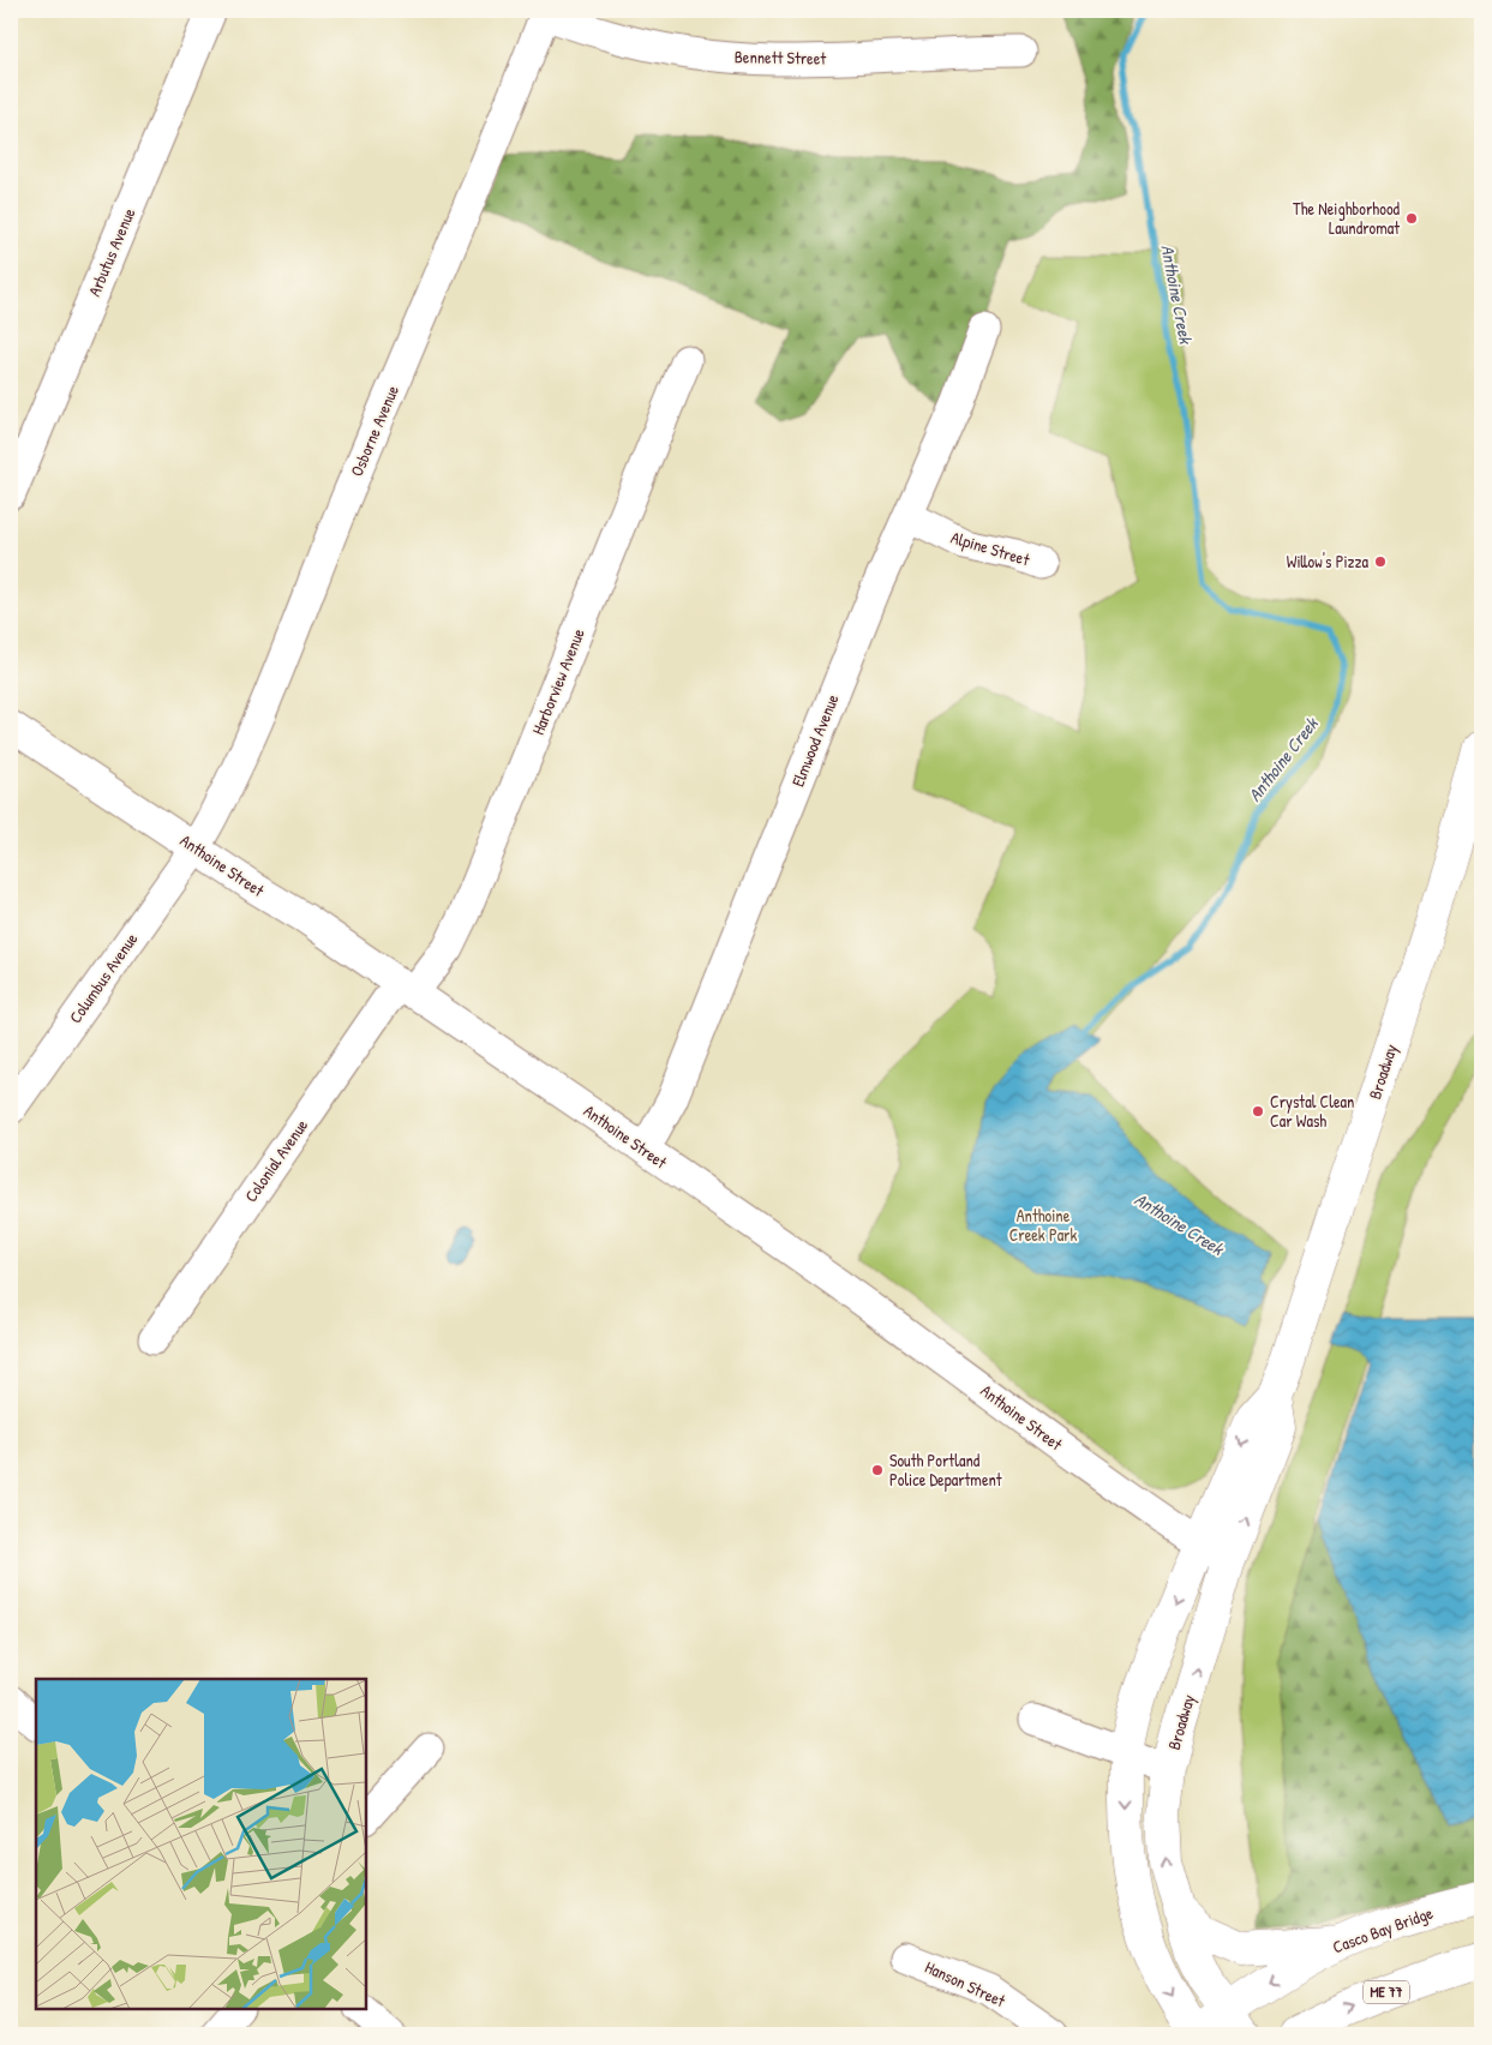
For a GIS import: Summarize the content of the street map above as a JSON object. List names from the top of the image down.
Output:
{
  "streets": {
    "main road": ["Broadway", "Casco Bay Bridge", "ME 77"],
    "street": [
      "Bennett Street",
      "Arbutus Avenue",
      "Osborne Avenue",
      "Alpine Street",
      "Harborview Avenue",
      "Elmwood Avenue",
      "Anthoine Street",
      "Columbus Avenue",
      "Colonial Avenue",
      "Hanson Street"
    ]
  },
  "crossings": [
    ["Bennett Street", "Osborne Avenue"],
    ["Osborne Avenue", "Anthoine Street"],
    ["Osborne Avenue", "Columbus Avenue"],
    ["Alpine Street", "Elmwood Avenue"],
    ["Harborview Avenue", "Anthoine Street"],
    ["Harborview Avenue", "Colonial Avenue"],
    ["Elmwood Avenue", "Anthoine Street"],
    ["Anthoine Street", "Columbus Avenue"],
    ["Anthoine Street", "Broadway"],
    ["Anthoine Street", "Colonial Avenue"],
    ["Broadway", "Casco Bay Bridge"]
  ],
  "water": ["Anthoine Creek"],
  "parks": ["Anthoine Creek Park"],
  "places": [
    "The Neighborhood Laundromat",
    "Willow's Pizza",
    "Crystal Clean Car Wash",
    "South Portland Police Department"
  ]
}
